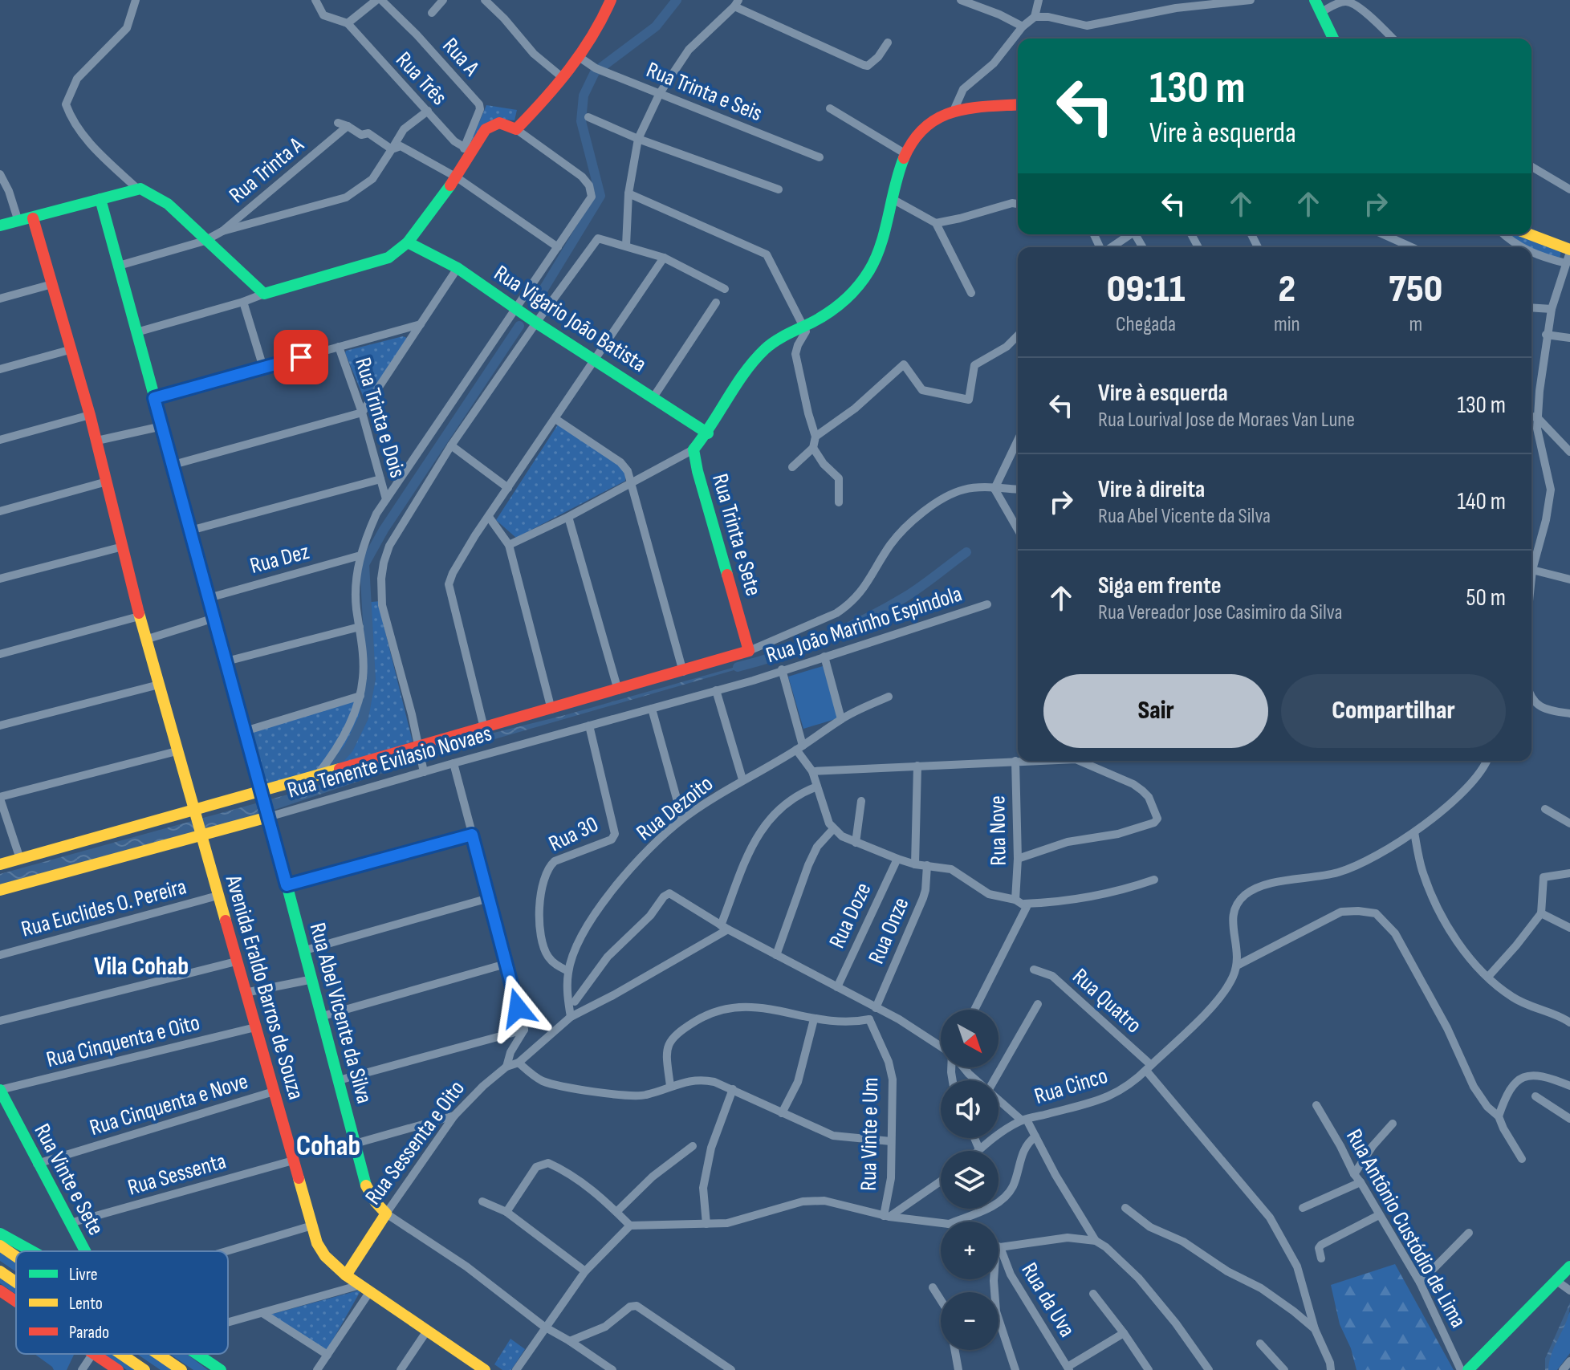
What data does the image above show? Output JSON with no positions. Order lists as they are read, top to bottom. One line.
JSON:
{"streets":{"main road":["Rua Vigario João Batista","Rua Trinta e Sete","Rua Tenente Evilasio Novaes","Avenida Eraldo Barros de Souza","Rua Abel Vicente da Silva","Rua Sessenta e Oito","Rua Vinte e Sete"],"street":["Rua A","Rua Três","Rua Trinta e Seis","Rua Trinta A","Rua Trinta e Dois","Rua Dez","Rua João Marinho Espindola","Rua Dezoito","Rua Nove","Rua 30","Rua Euclides O. Pereira","Rua Doze","Rua Onze","Rua Quatro","Rua Cinquenta e Oito","Rua Cinco","Rua Cinquenta e Nove","Rua Vinte e Um","Rua Sessenta","Rua Antônio Custódio de Lima","Rua da Uva"]},"crossings":[["Rua A","Rua Três"],["Rua Trinta A","Rua Abel Vicente da Silva"],["Rua Vigario João Batista","Rua Trinta e Sete"],["Rua Dez","Rua Abel Vicente da Silva"],["Rua João Marinho Espindola","Rua Tenente Evilasio Novaes"],["Rua Tenente Evilasio Novaes","Rua 30"],["Rua Tenente Evilasio Novaes","Avenida Eraldo Barros de Souza"],["Rua Tenente Evilasio Novaes","Rua Abel Vicente da Silva"],["Rua Dezoito","Rua 30"],["Rua Dezoito","Rua Sessenta e Oito"],["Rua Euclides O. Pereira","Avenida Eraldo Barros de Souza"],["Rua Onze","Rua Vinte e Um"],["Avenida Eraldo Barros de Souza","Rua Cinquenta e Oito"],["Avenida Eraldo Barros de Souza","Rua Cinquenta e Nove"],["Avenida Eraldo Barros de Souza","Rua Sessenta e Oito"],["Avenida Eraldo Barros de Souza","Rua Sessenta"],["Rua Quatro","Rua Cinco"],["Rua Abel Vicente da Silva","Rua Sessenta e Oito"],["Rua Cinquenta e Oito","Rua Vinte e Sete"],["Rua Cinquenta e Nove","Rua Vinte e Sete"],["Rua Sessenta","Rua Vinte e Sete"]],"districts":["Vila Cohab","Cohab"],"legend":["Livre","Lento","Parado"],"north":"bottom right","page":{"turn":["130 m","Vire à esquerda"],"eta":["09:11","Chegada","2","min","750","m"],"list":[{"name":"Vire à esquerda","note":"Rua Lourival Jose de Moraes Van Lune","value":"130 m"},{"name":"Vire à direita","note":"Rua Abel Vicente da Silva","value":"140 m"},{"name":"Siga em frente","note":"Rua Vereador Jose Casimiro da Silva","value":"50 m"}],"buttons":["Sair","Compartilhar"],"map_buttons":["+","−"]}}
